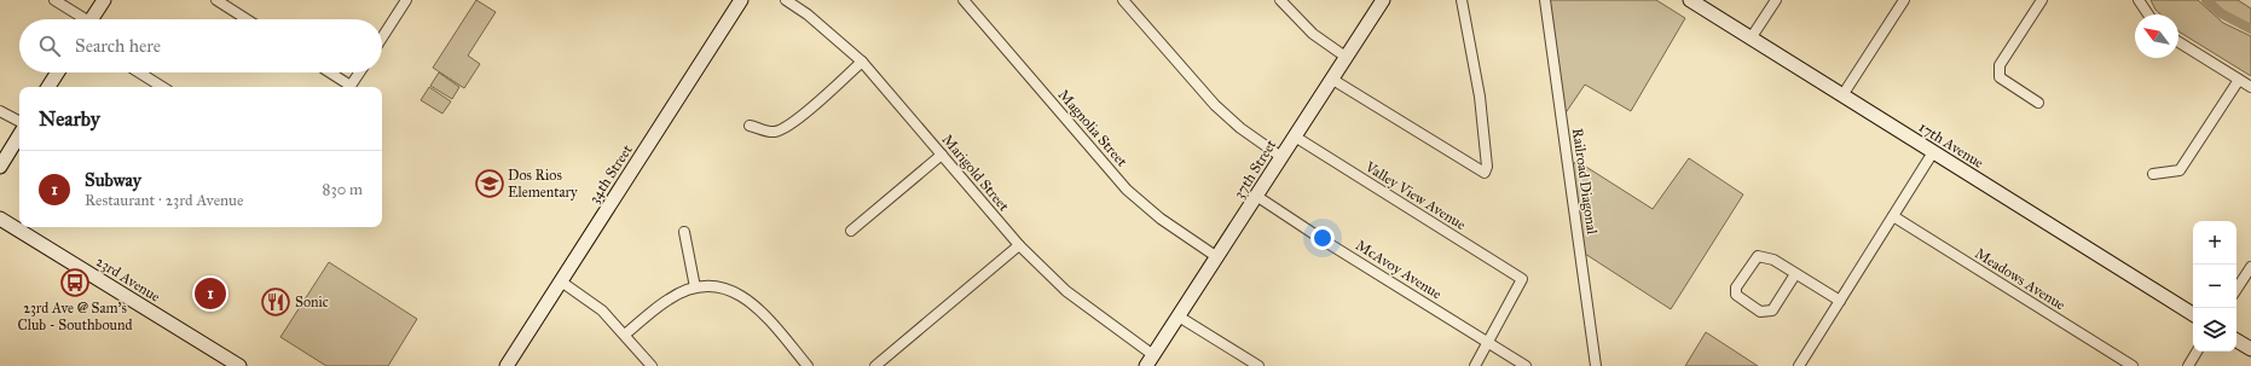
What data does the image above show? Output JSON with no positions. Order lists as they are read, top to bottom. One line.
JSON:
{"streets":{"main road":["17th Avenue","37th Street","34th Street","23rd Avenue"],"street":["Magnolia Street","Marigold Street","Railroad Diagonal","Valley View Avenue","McAvoy Avenue","Meadows Avenue"]},"crossings":[["Magnolia Street","37th Street"],["37th Street","Marigold Street"],["37th Street","Valley View Avenue"],["37th Street","McAvoy Avenue"],["Valley View Avenue","McAvoy Avenue"]],"places":{"school or university":["Dos Rios Elementary"],"bus stop":["23rd Ave @ Sam's Club - Southbound"],"restaurant":["Sonic"]},"north":"top left","page":{"search":"Search here","heading":"Nearby","list":[{"mark":"1","name":"Subway","note":"Restaurant · 23rd Avenue","value":"830 m"}],"map_buttons":["+","−"],"pins":"1"}}
